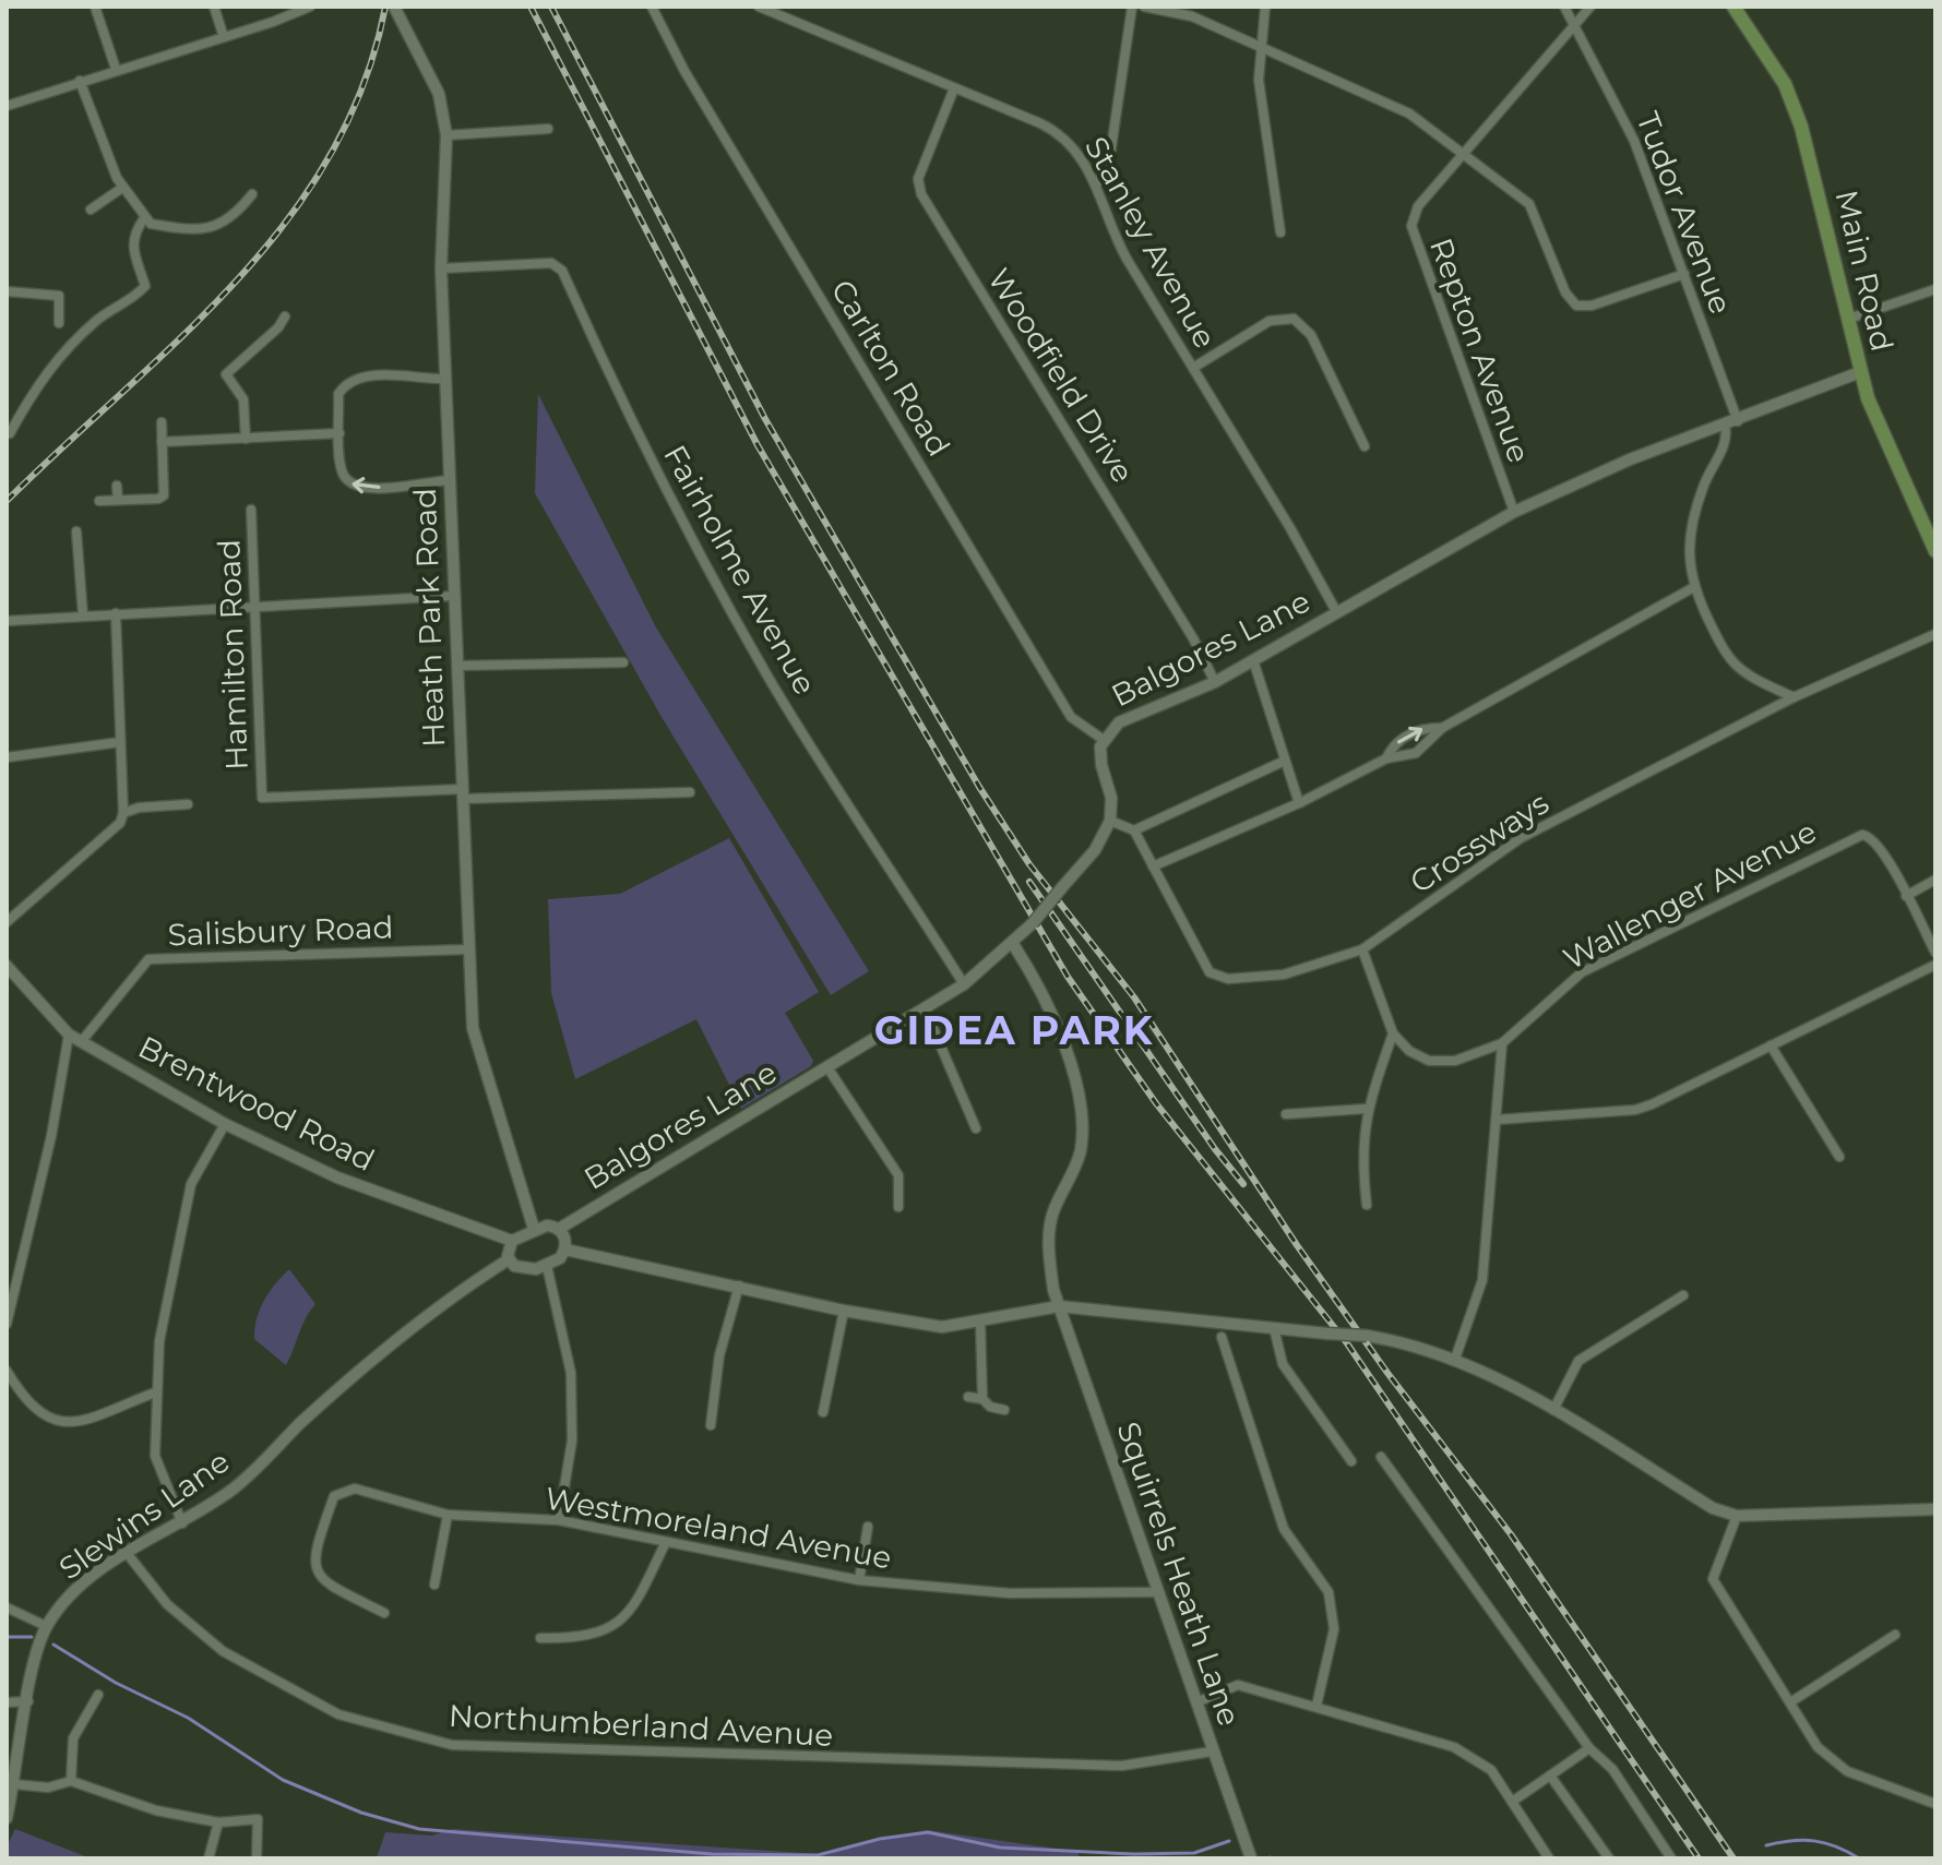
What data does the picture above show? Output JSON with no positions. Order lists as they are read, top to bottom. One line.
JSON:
{"streets":{"main road":["Main Road"],"street":["Tudor Avenue","Stanley Avenue","Repton Avenue","Carlton Road","Woodfield Drive","Fairholme Avenue","Heath Park Road","Balgores Lane","Hamilton Road","Crossways","Wallenger Avenue","Salisbury Road","Brentwood Road","Slewins Lane","Westmoreland Avenue","Squirrels Heath Lane","Northumberland Avenue"]},"crossings":[["Tudor Avenue","Repton Avenue"],["Tudor Avenue","Balgores Lane"],["Stanley Avenue","Woodfield Drive"],["Stanley Avenue","Balgores Lane"],["Main Road","Balgores Lane"],["Repton Avenue","Balgores Lane"],["Carlton Road","Balgores Lane"],["Woodfield Drive","Balgores Lane"],["Fairholme Avenue","Heath Park Road"],["Fairholme Avenue","Balgores Lane"],["Heath Park Road","Balgores Lane"],["Heath Park Road","Hamilton Road"],["Heath Park Road","Salisbury Road"],["Heath Park Road","Brentwood Road"],["Heath Park Road","Slewins Lane"],["Balgores Lane","Brentwood Road"],["Balgores Lane","Slewins Lane"],["Balgores Lane","Squirrels Heath Lane"],["Salisbury Road","Brentwood Road"],["Brentwood Road","Slewins Lane"],["Slewins Lane","Northumberland Avenue"],["Westmoreland Avenue","Squirrels Heath Lane"],["Squirrels Heath Lane","Northumberland Avenue"]],"districts":["GIDEA PARK"]}
